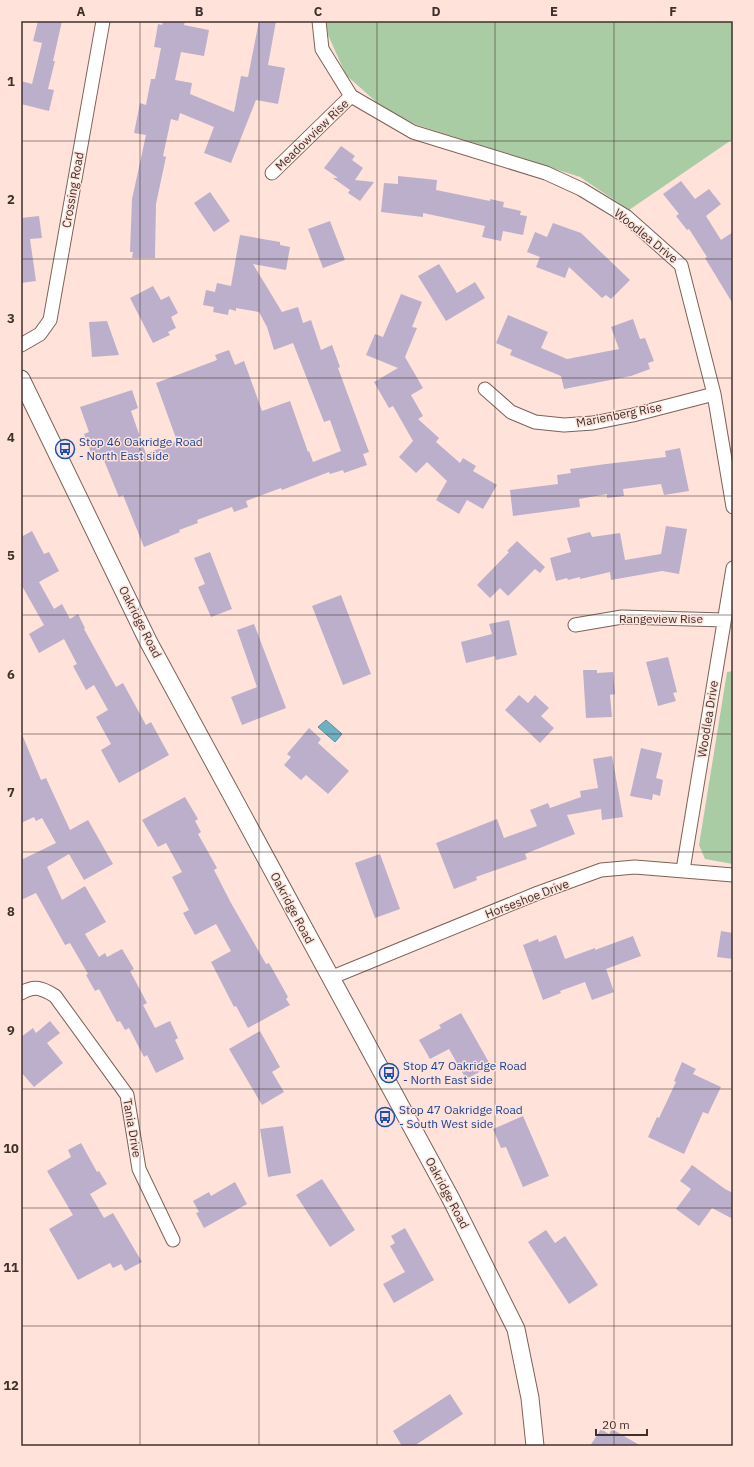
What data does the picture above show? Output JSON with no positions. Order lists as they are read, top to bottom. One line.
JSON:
{"streets":{"street":["Meadowview Rise","Crossing Road","Woodlea Drive","Marienberg Rise","Rangeview Rise","Oakridge Road","Horseshoe Drive","Tania Drive"]},"crossings":[["Meadowview Rise","Woodlea Drive"],["Woodlea Drive","Marienberg Rise"],["Woodlea Drive","Rangeview Rise"],["Woodlea Drive","Horseshoe Drive"],["Oakridge Road","Horseshoe Drive"]],"places":{"bus stop":["Stop 46 Oakridge Road - North East side","Stop 47 Oakridge Road - North East side","Stop 47 Oakridge Road - South West side"]},"scale_bar":"20 m","grid":{"columns":["A","B","C","D","E","F"],"rows":["1","2","3","4","5","6","7","8","9","10","11","12"]}}
